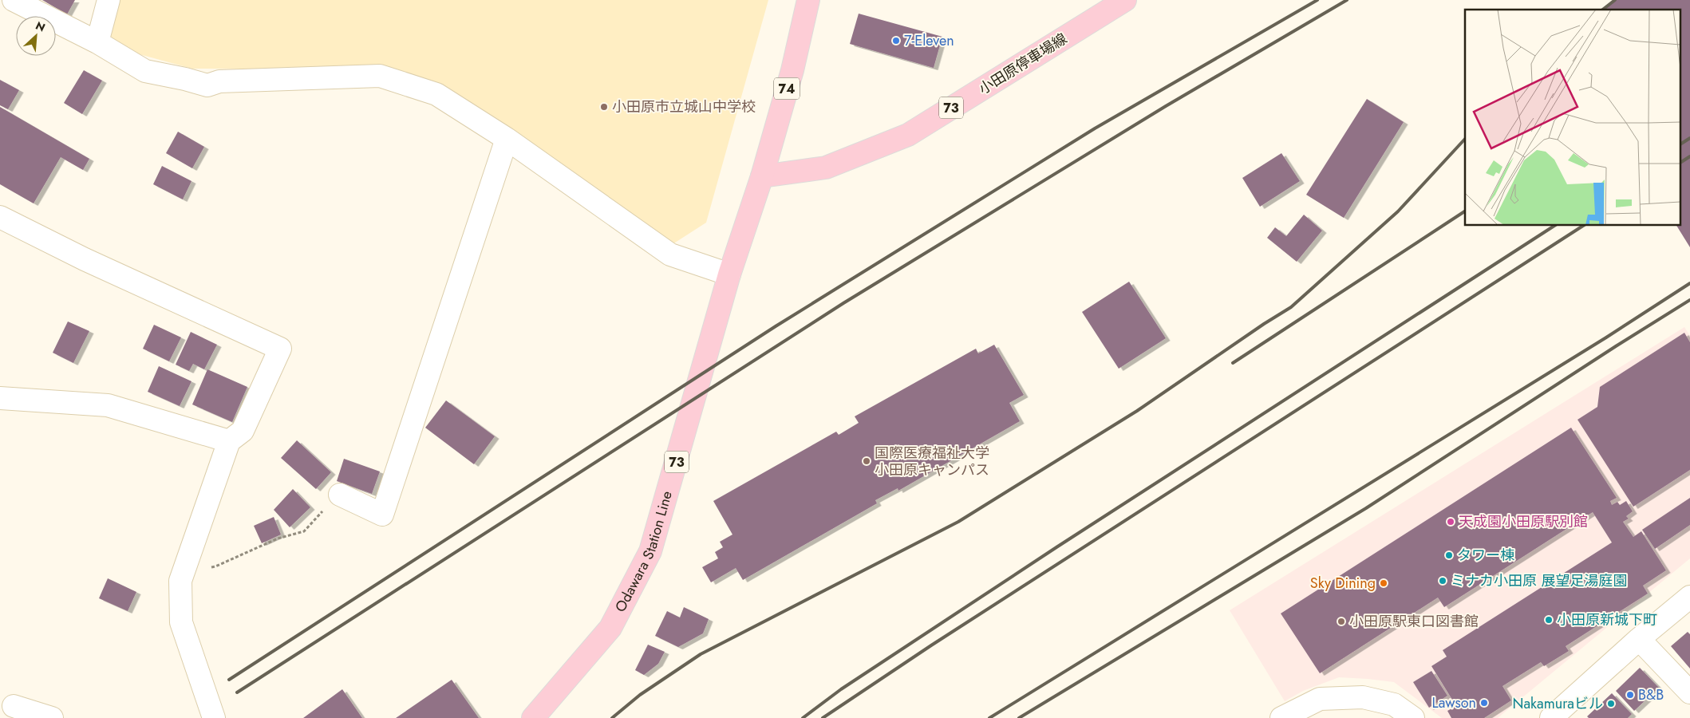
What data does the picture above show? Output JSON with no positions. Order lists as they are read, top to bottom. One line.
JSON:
{"streets":{"main road":["小田原停車場線","74","73","Odawara Station Line"]},"crossings":[["小田原停車場線","74"],["小田原停車場線","Odawara Station Line"],["74","Odawara Station Line"]],"places":["7-Eleven","小田原市立城山中学校","国際医療福祉大学 小田原キャンパス","天成園小田原駅別館","タワー棟","ミナカ小田原 展望足湯庭園","Sky Dining","小田原新城下町","小田原駅東口図書館","B&B","Lawson","Nakamuraビル"],"north":"top right"}
